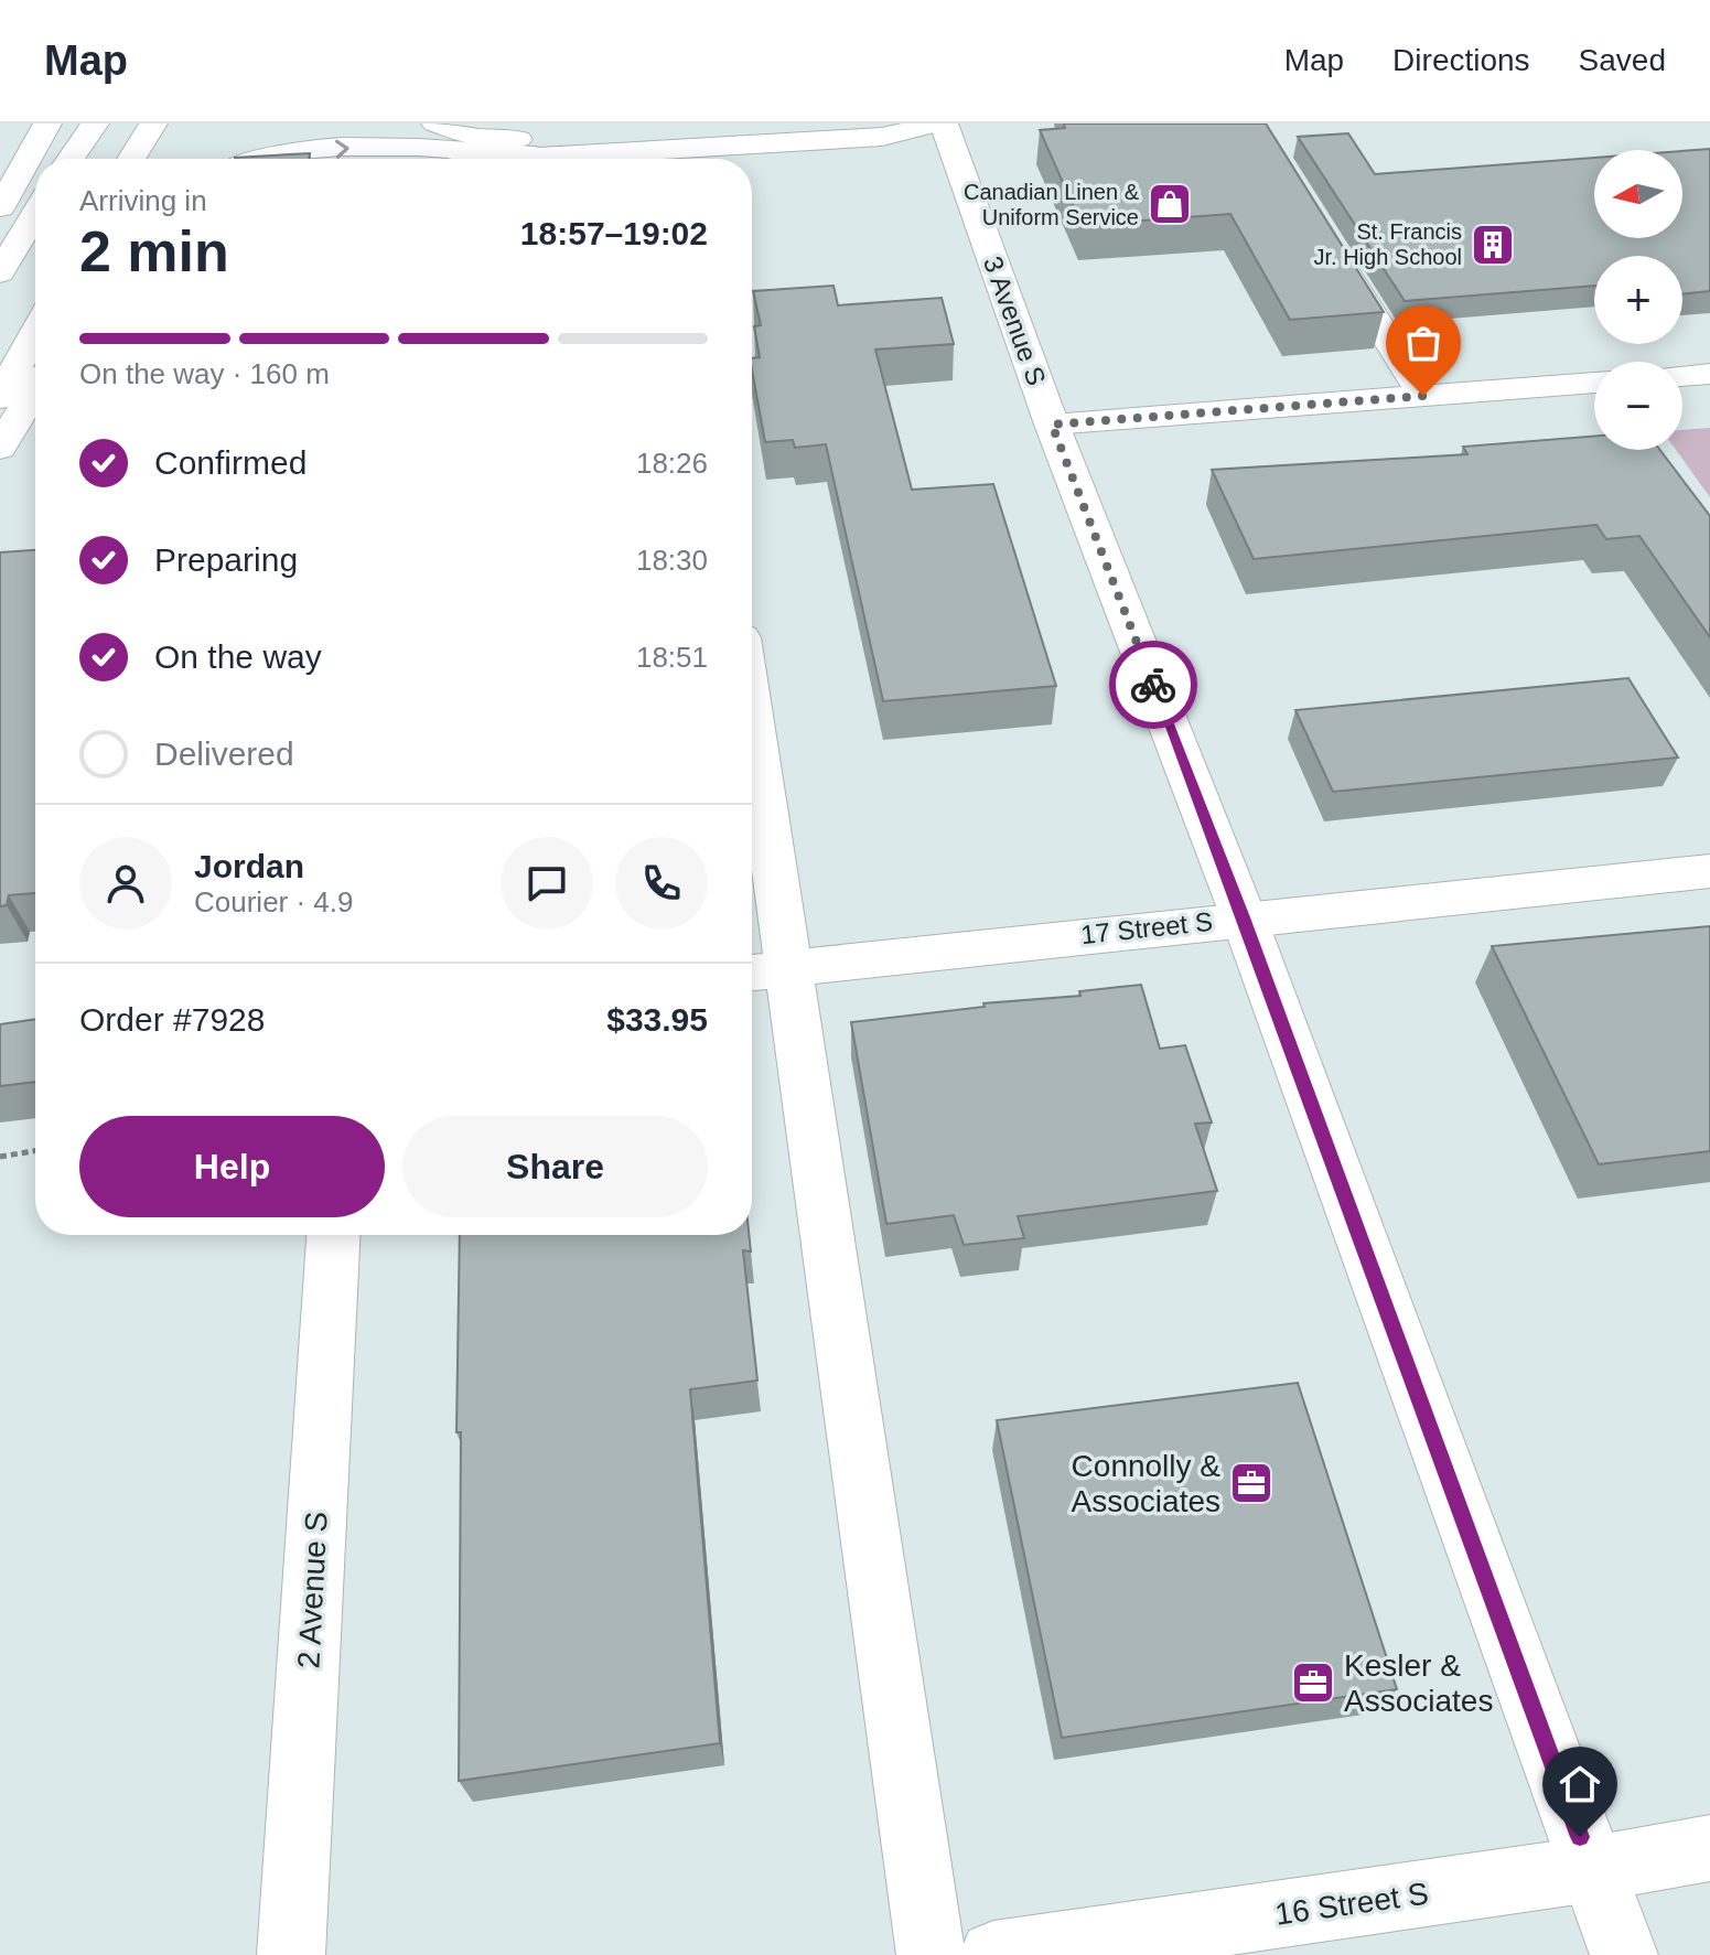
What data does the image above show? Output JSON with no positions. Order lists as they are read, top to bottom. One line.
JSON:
{"streets":{"main road":["3 Avenue S","17 Street S","2 Avenue S","16 Street S"]},"crossings":[["3 Avenue S","17 Street S"],["3 Avenue S","16 Street S"]],"places":{"shop":["Canadian Linen & Uniform Service"],"building":["St. Francis Jr. High School"],"office":["Connolly & Associates","Kesler & Associates"]},"north":"left","page":{"header":"Map","nav":["Map","Directions","Saved"],"map_buttons":["+","−"],"heading":["2 min","Arriving in","18:57–19:02"],"panel":["Jordan","Courier · 4.9","Order #7928","$33.95"],"bar":"On the way · 160 m","list":[["Confirmed","18:26"],["Preparing","18:30"],["On the way","18:51"],"Delivered"],"buttons":["Help","Share"]}}
